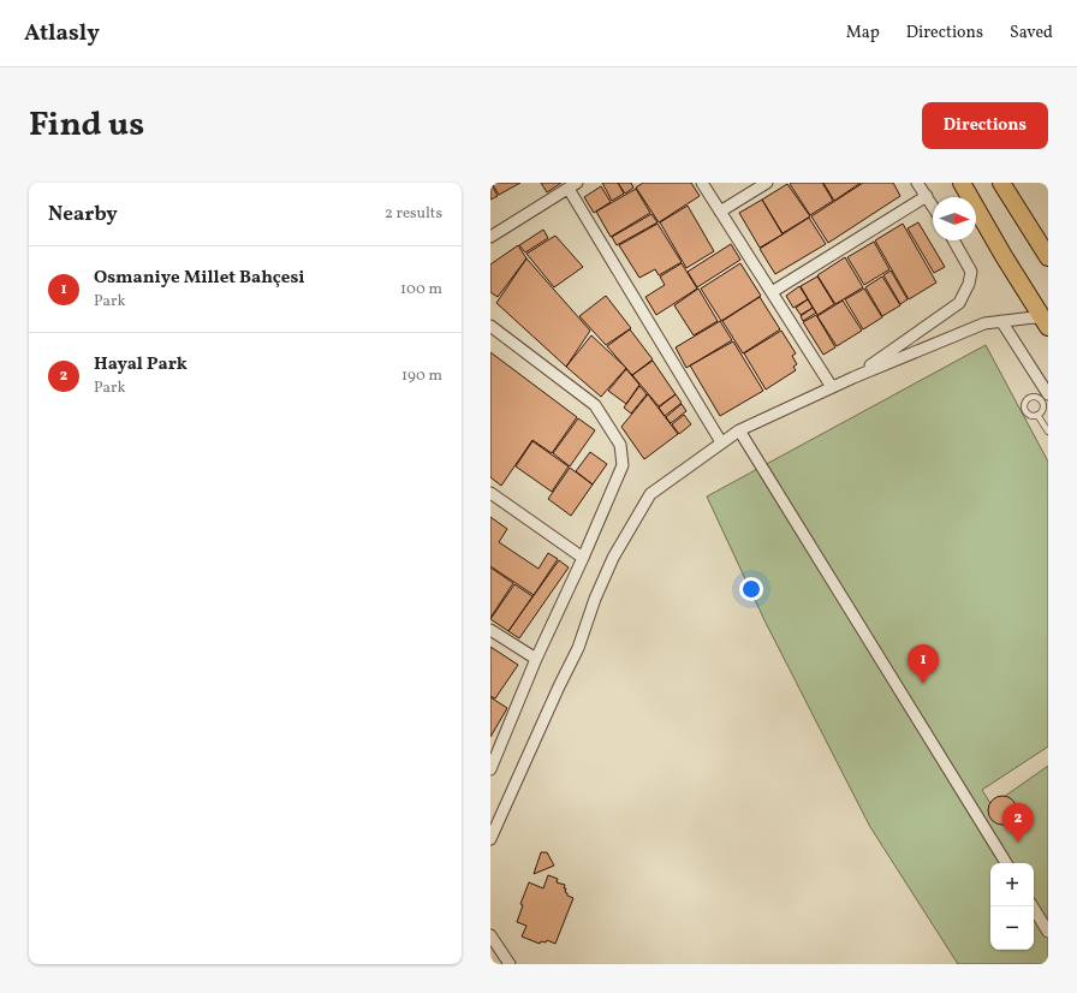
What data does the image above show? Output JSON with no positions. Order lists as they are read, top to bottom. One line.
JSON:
{"north":"right","page":{"header":"Atlasly","nav":["Map","Directions","Saved"],"title":"Find us","buttons":"Directions","heading":["Nearby","2 results"],"list":[{"mark":"1","name":"Osmaniye Millet Bahçesi","note":"Park","value":"100 m"},{"mark":"2","name":"Hayal Park","note":"Park","value":"190 m"}],"pins":["1","2"],"map_buttons":["+","−"]}}
